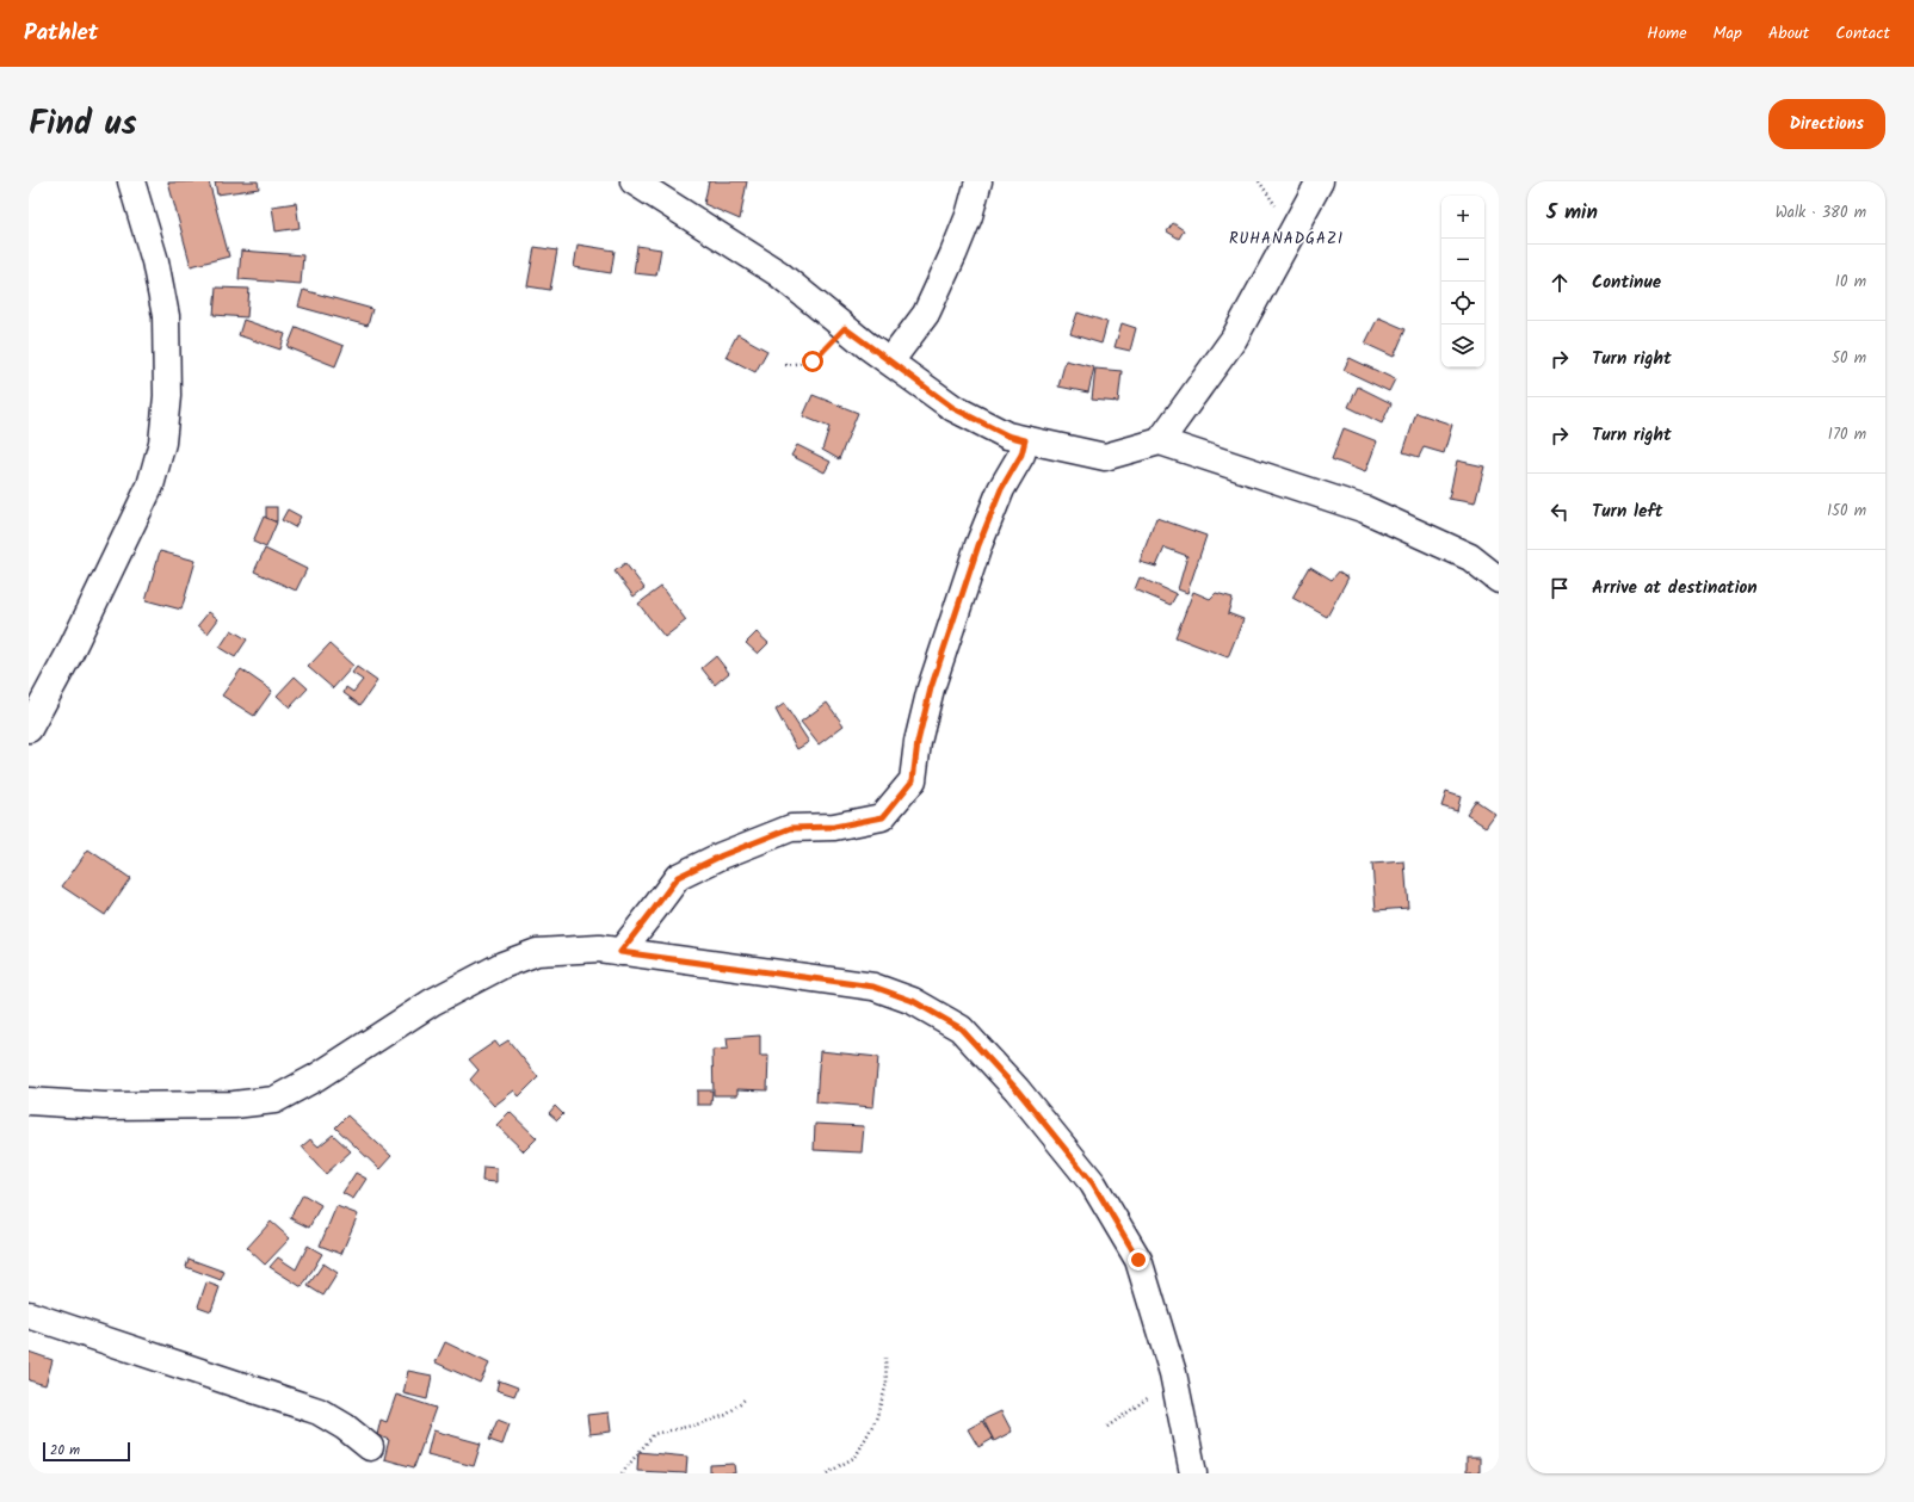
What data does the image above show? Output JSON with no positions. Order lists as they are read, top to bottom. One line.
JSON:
{"districts":["RUHANADGAZI"],"scale_bar":"20 m","page":{"header":"Pathlet","nav":["Home","Map","About","Contact"],"title":"Find us","buttons":"Directions","heading":["5 min","Walk · 380 m"],"map_buttons":["+","−"],"list":[["Continue","10 m"],["Turn right","50 m"],["Turn right","170 m"],["Turn left","150 m"],"Arrive at destination"],"scale":"20 m"}}
